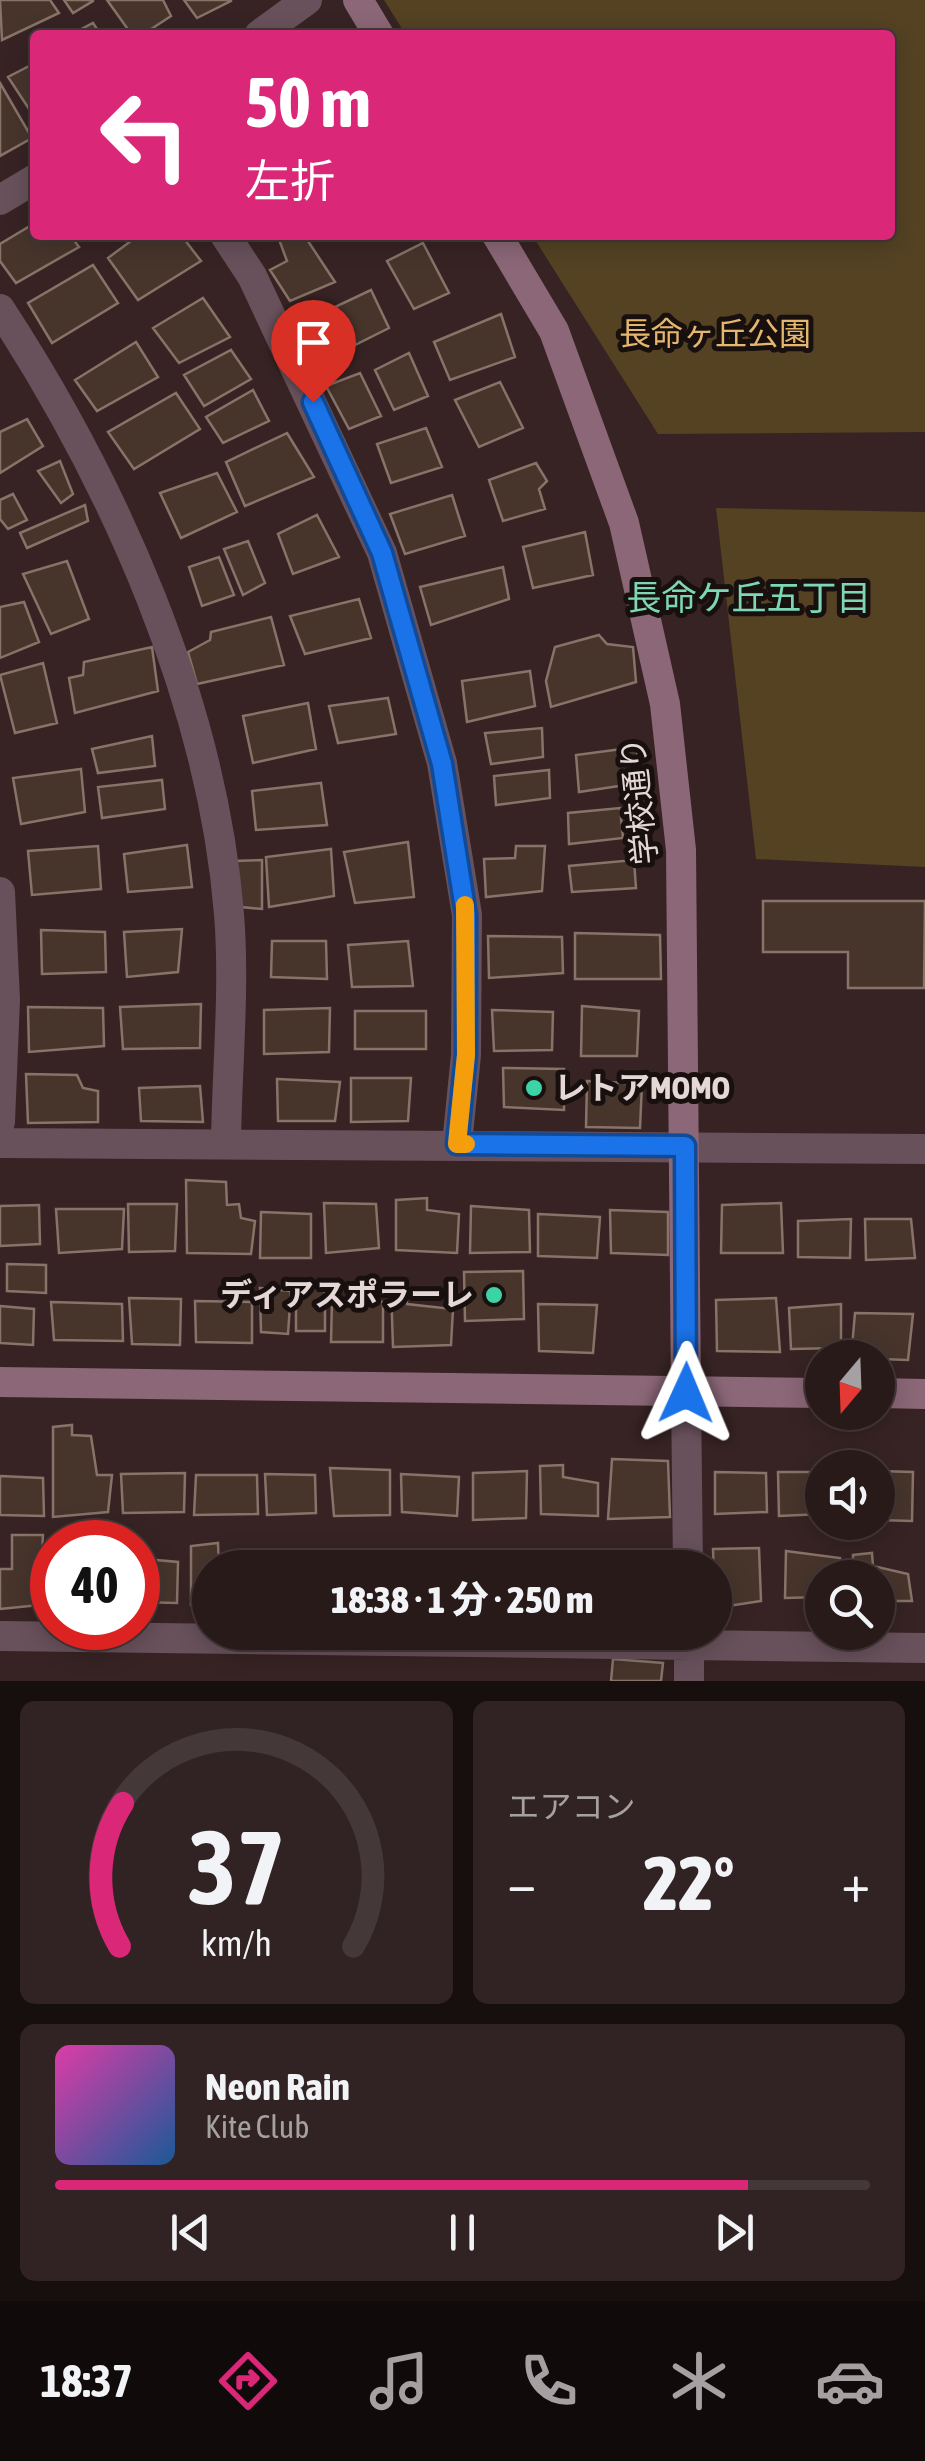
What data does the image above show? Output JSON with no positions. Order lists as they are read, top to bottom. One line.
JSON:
{"streets":{"street":["学校通り"]},"districts":["長命ケ丘五丁目"],"parks":["長命ヶ丘公園"],"places":["レトアMOMO","ディアスポラーレ"],"north":"bottom","page":{"turn":["50 m","左折"],"limit":"40","trip":"18:38 · 1 分 · 250 m","tile":"エアコン","heat":["−","22°","+"],"song":["Neon Rain","Kite Club"],"tabs":"18:37","gauge":["37","km/h"]}}
